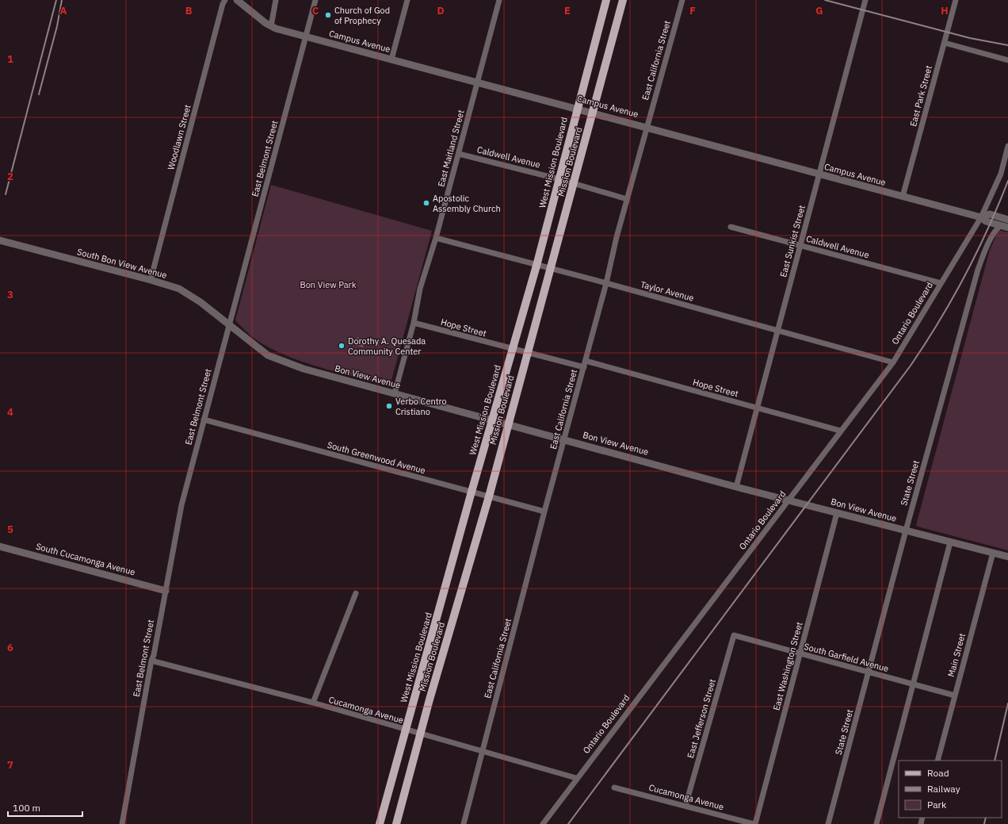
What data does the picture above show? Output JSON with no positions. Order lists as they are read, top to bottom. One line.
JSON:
{"streets":{"main road":["Mission Boulevard","West Mission Boulevard"],"street":["Campus Avenue","East California Street","East Park Street","Woodlawn Street","East Maitland Street","Caldwell Avenue","East Belmont Street","East Sunkist Street","South Bon View Avenue","Taylor Avenue","Ontario Boulevard","Hope Street","Bon View Avenue","South Greenwood Avenue","State Street","South Cucamonga Avenue","Main Street","South Garfield Avenue","East Washington Street","Cucamonga Avenue","East Jefferson Street"]},"crossings":[["Campus Avenue","East California Street"],["Campus Avenue","East Park Street"],["Campus Avenue","East Maitland Street"],["Campus Avenue","East Belmont Street"],["Campus Avenue","Mission Boulevard"],["Campus Avenue","West Mission Boulevard"],["Campus Avenue","East Sunkist Street"],["Campus Avenue","Ontario Boulevard"],["Campus Avenue","State Street"],["East California Street","Caldwell Avenue"],["East California Street","Taylor Avenue"],["East California Street","Hope Street"],["East California Street","Bon View Avenue"],["East California Street","South Greenwood Avenue"],["East California Street","Cucamonga Avenue"],["Woodlawn Street","South Bon View Avenue"],["East Maitland Street","Caldwell Avenue"],["East Maitland Street","Taylor Avenue"],["East Maitland Street","Hope Street"],["East Maitland Street","Bon View Avenue"],["Caldwell Avenue","Mission Boulevard"],["Caldwell Avenue","West Mission Boulevard"],["Caldwell Avenue","East Sunkist Street"],["Caldwell Avenue","Ontario Boulevard"],["East Belmont Street","South Bon View Avenue"],["East Belmont Street","Bon View Avenue"],["East Belmont Street","South Greenwood Avenue"],["East Belmont Street","South Cucamonga Avenue"],["East Belmont Street","Cucamonga Avenue"],["Mission Boulevard","Taylor Avenue"],["Mission Boulevard","Hope Street"],["Mission Boulevard","Bon View Avenue"],["Mission Boulevard","South Greenwood Avenue"],["Mission Boulevard","Cucamonga Avenue"],["West Mission Boulevard","Taylor Avenue"],["West Mission Boulevard","Hope Street"],["West Mission Boulevard","Bon View Avenue"],["West Mission Boulevard","South Greenwood Avenue"],["West Mission Boulevard","Cucamonga Avenue"],["East Sunkist Street","Taylor Avenue"],["East Sunkist Street","Hope Street"],["East Sunkist Street","Bon View Avenue"],["South Bon View Avenue","Bon View Avenue"],["Taylor Avenue","Ontario Boulevard"],["Ontario Boulevard","Hope Street"],["Ontario Boulevard","Bon View Avenue"],["Ontario Boulevard","Cucamonga Avenue"],["Bon View Avenue","State Street"],["Bon View Avenue","Main Street"],["Bon View Avenue","East Washington Street"],["State Street","South Garfield Avenue"],["Main Street","South Garfield Avenue"],["South Garfield Avenue","East Washington Street"],["South Garfield Avenue","East Jefferson Street"],["East Washington Street","Cucamonga Avenue"],["Cucamonga Avenue","East Jefferson Street"]],"parks":["Bon View Park"],"places":["Church of God of Prophecy","Apostolic Assembly Church","Dorothy A. Quesada Community Center","Verbo Centro Cristiano"],"legend":["Road","Railway","Park"],"scale_bar":"100 m","grid":{"columns":["A","B","C","D","E","F","G","H"],"rows":["1","2","3","4","5","6","7"]}}
